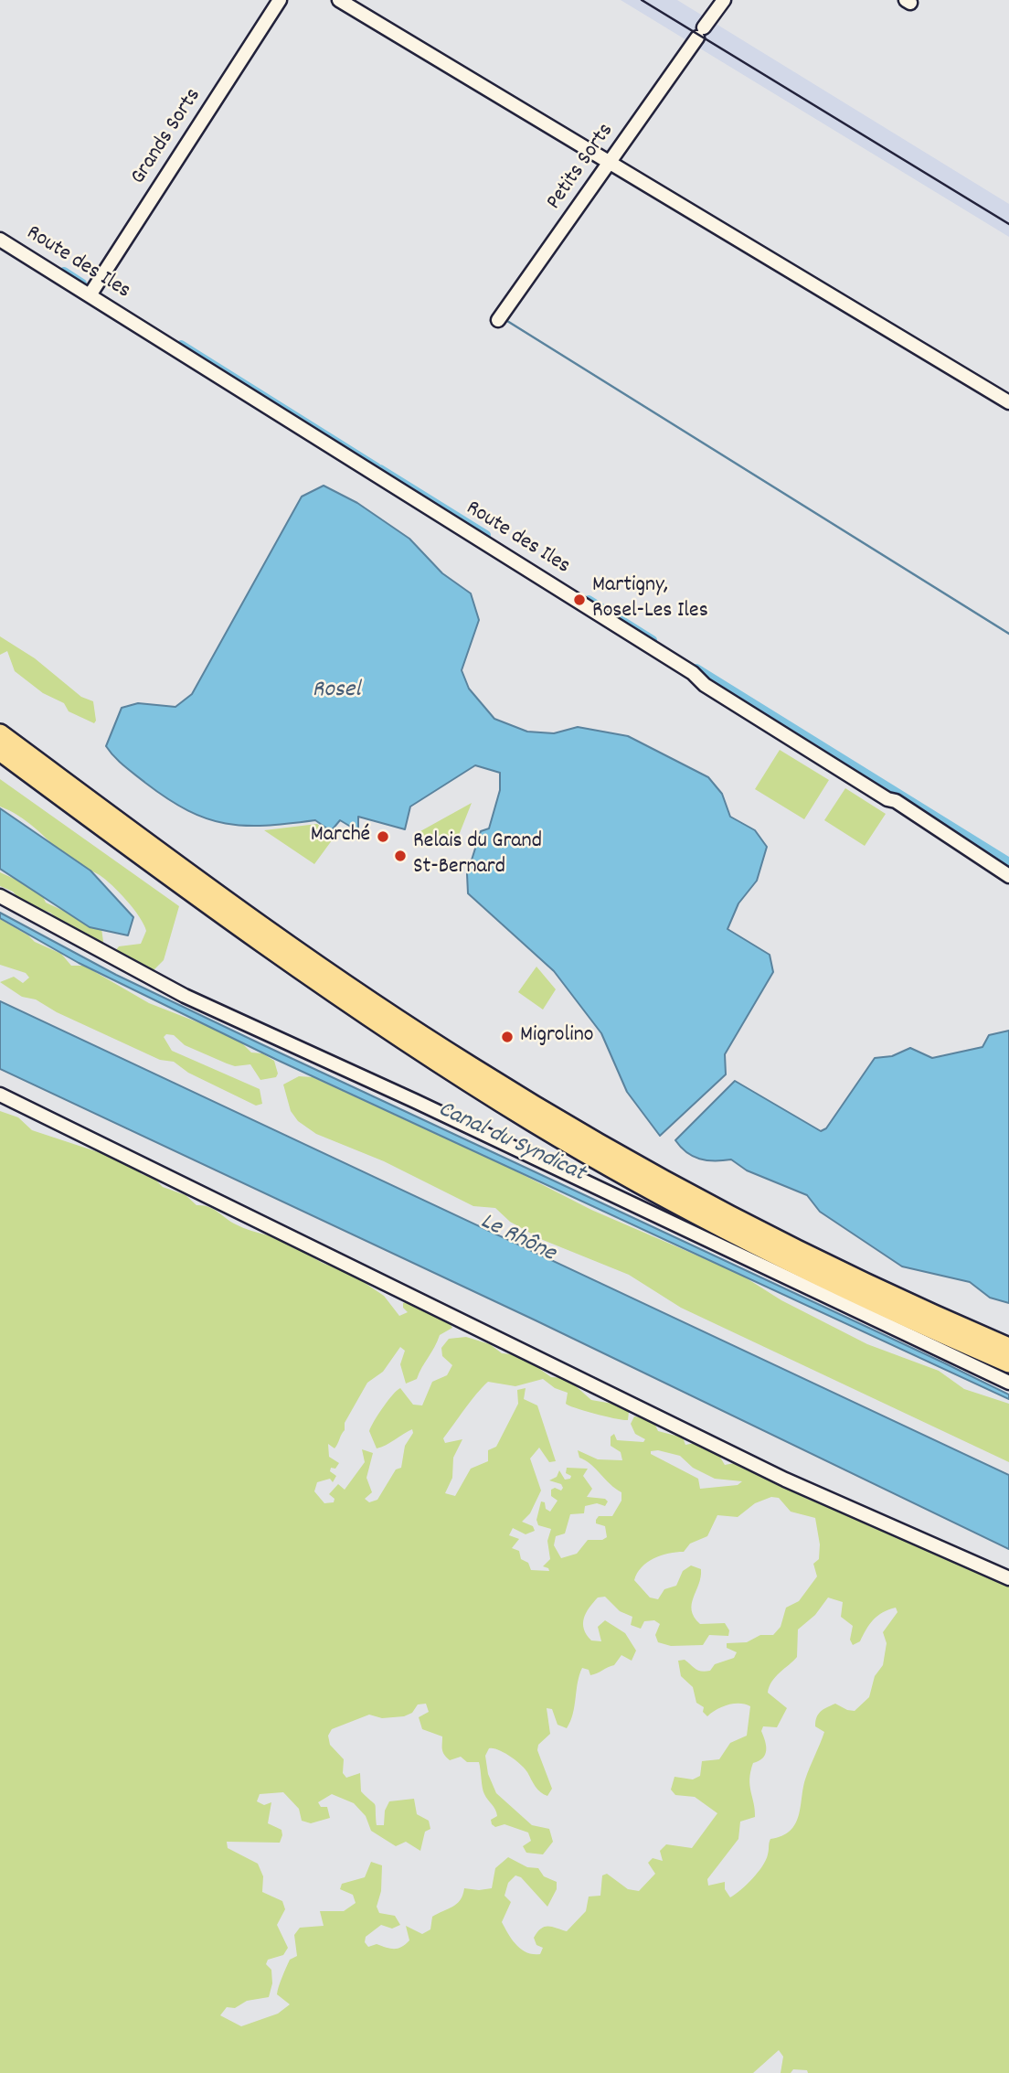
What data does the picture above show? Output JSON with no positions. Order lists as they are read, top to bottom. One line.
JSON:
{"streets":{"street":["Grands Sorts","Petits Sorts","Route des Iles"]},"crossings":[["Grands Sorts","Route des Iles"]],"water":["Rosel","Canal du Syndicat","Le Rhône"],"places":["Martigny, Rosel-Les Iles","Marché","Relais du Grand St-Bernard","Migrolino"]}
